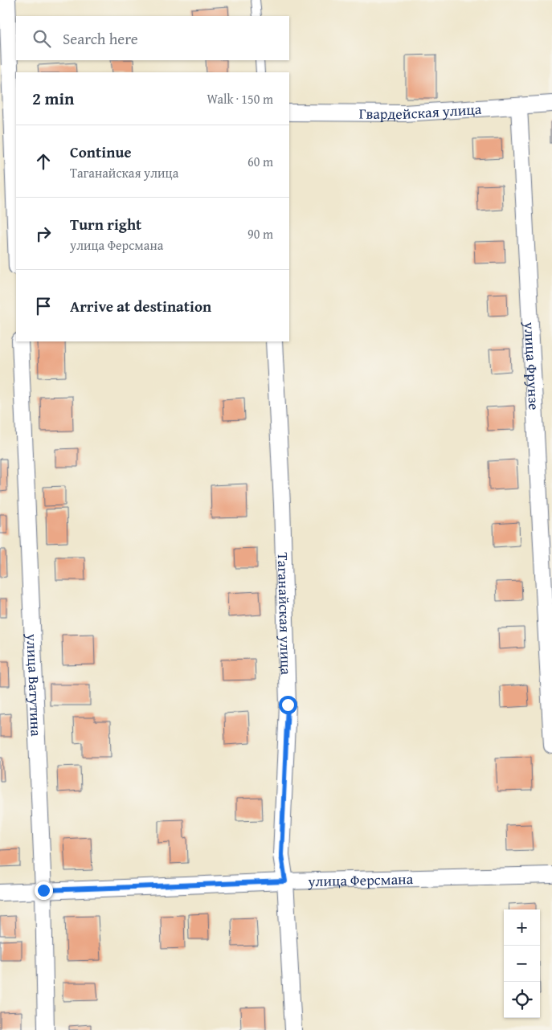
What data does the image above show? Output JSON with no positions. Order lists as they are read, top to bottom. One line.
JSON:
{"streets":{"street":["Гвардейская улица","улица Фрунзе","Таганайская улица","улица Ватутина","улица Ферсмана"]},"crossings":[["Гвардейская улица","улица Фрунзе"],["Таганайская улица","улица Ферсмана"],["улица Ватутина","улица Ферсмана"]],"page":{"search":"Search here","heading":["2 min","Walk · 150 m"],"list":[["Continue","Таганайская улица","60 m"],["Turn right","улица Ферсмана","90 m"],"Arrive at destination"],"map_buttons":["+","−"]}}
